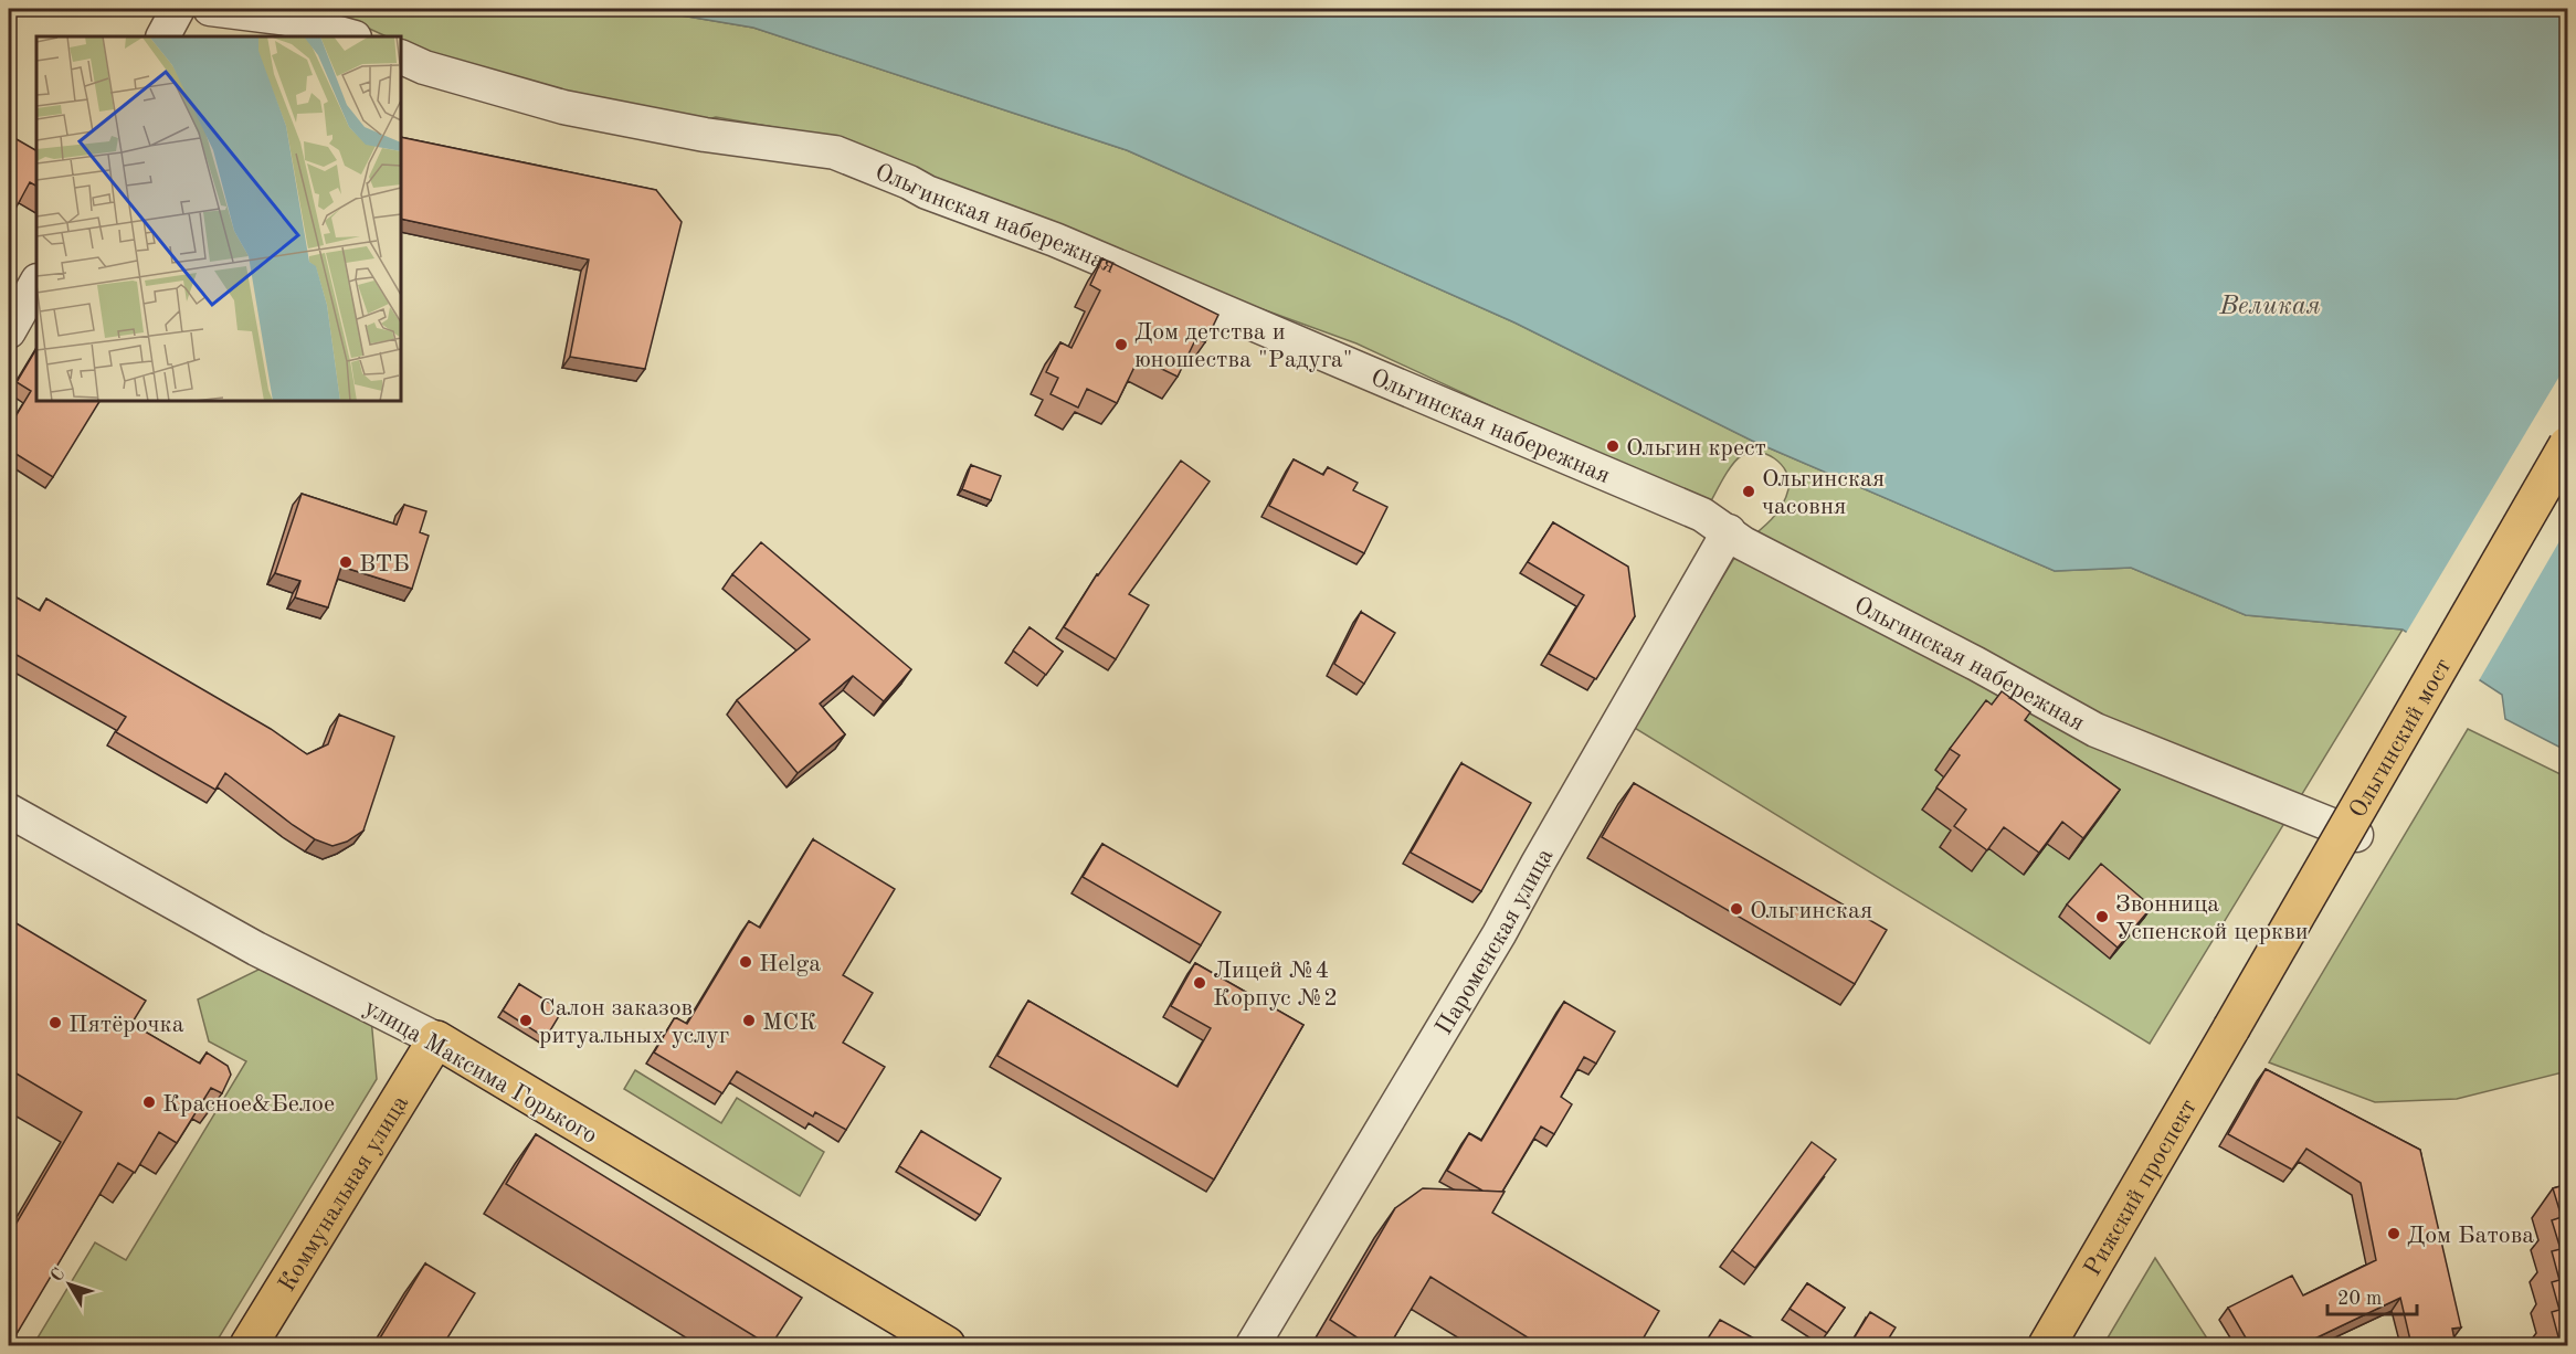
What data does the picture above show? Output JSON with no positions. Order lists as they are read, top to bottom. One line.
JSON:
{"streets":{"main road":["Ольгинский мост","улица Максима Горького","Рижский проспект","Коммунальная улица"],"street":["Ольгинская набережная","Пароменская улица"]},"crossings":[["Ольгинская набережная","Пароменская улица"],["Ольгинский мост","Рижский проспект"],["улица Максима Горького","Коммунальная улица"]],"water":["Великая"],"places":["Дом детства и юношества \"Радуга\"","Ольгин крест","Ольгинская часовня","ВТБ","Ольгинская","Звонница Успенской церкви","Helga","Лицей №4 Корпус №2","Салон заказов ритуальных услуг","МСК","Пятёрочка","Красное&Белое","Дом Батова"],"scale_bar":"20 m","north":"top left"}
